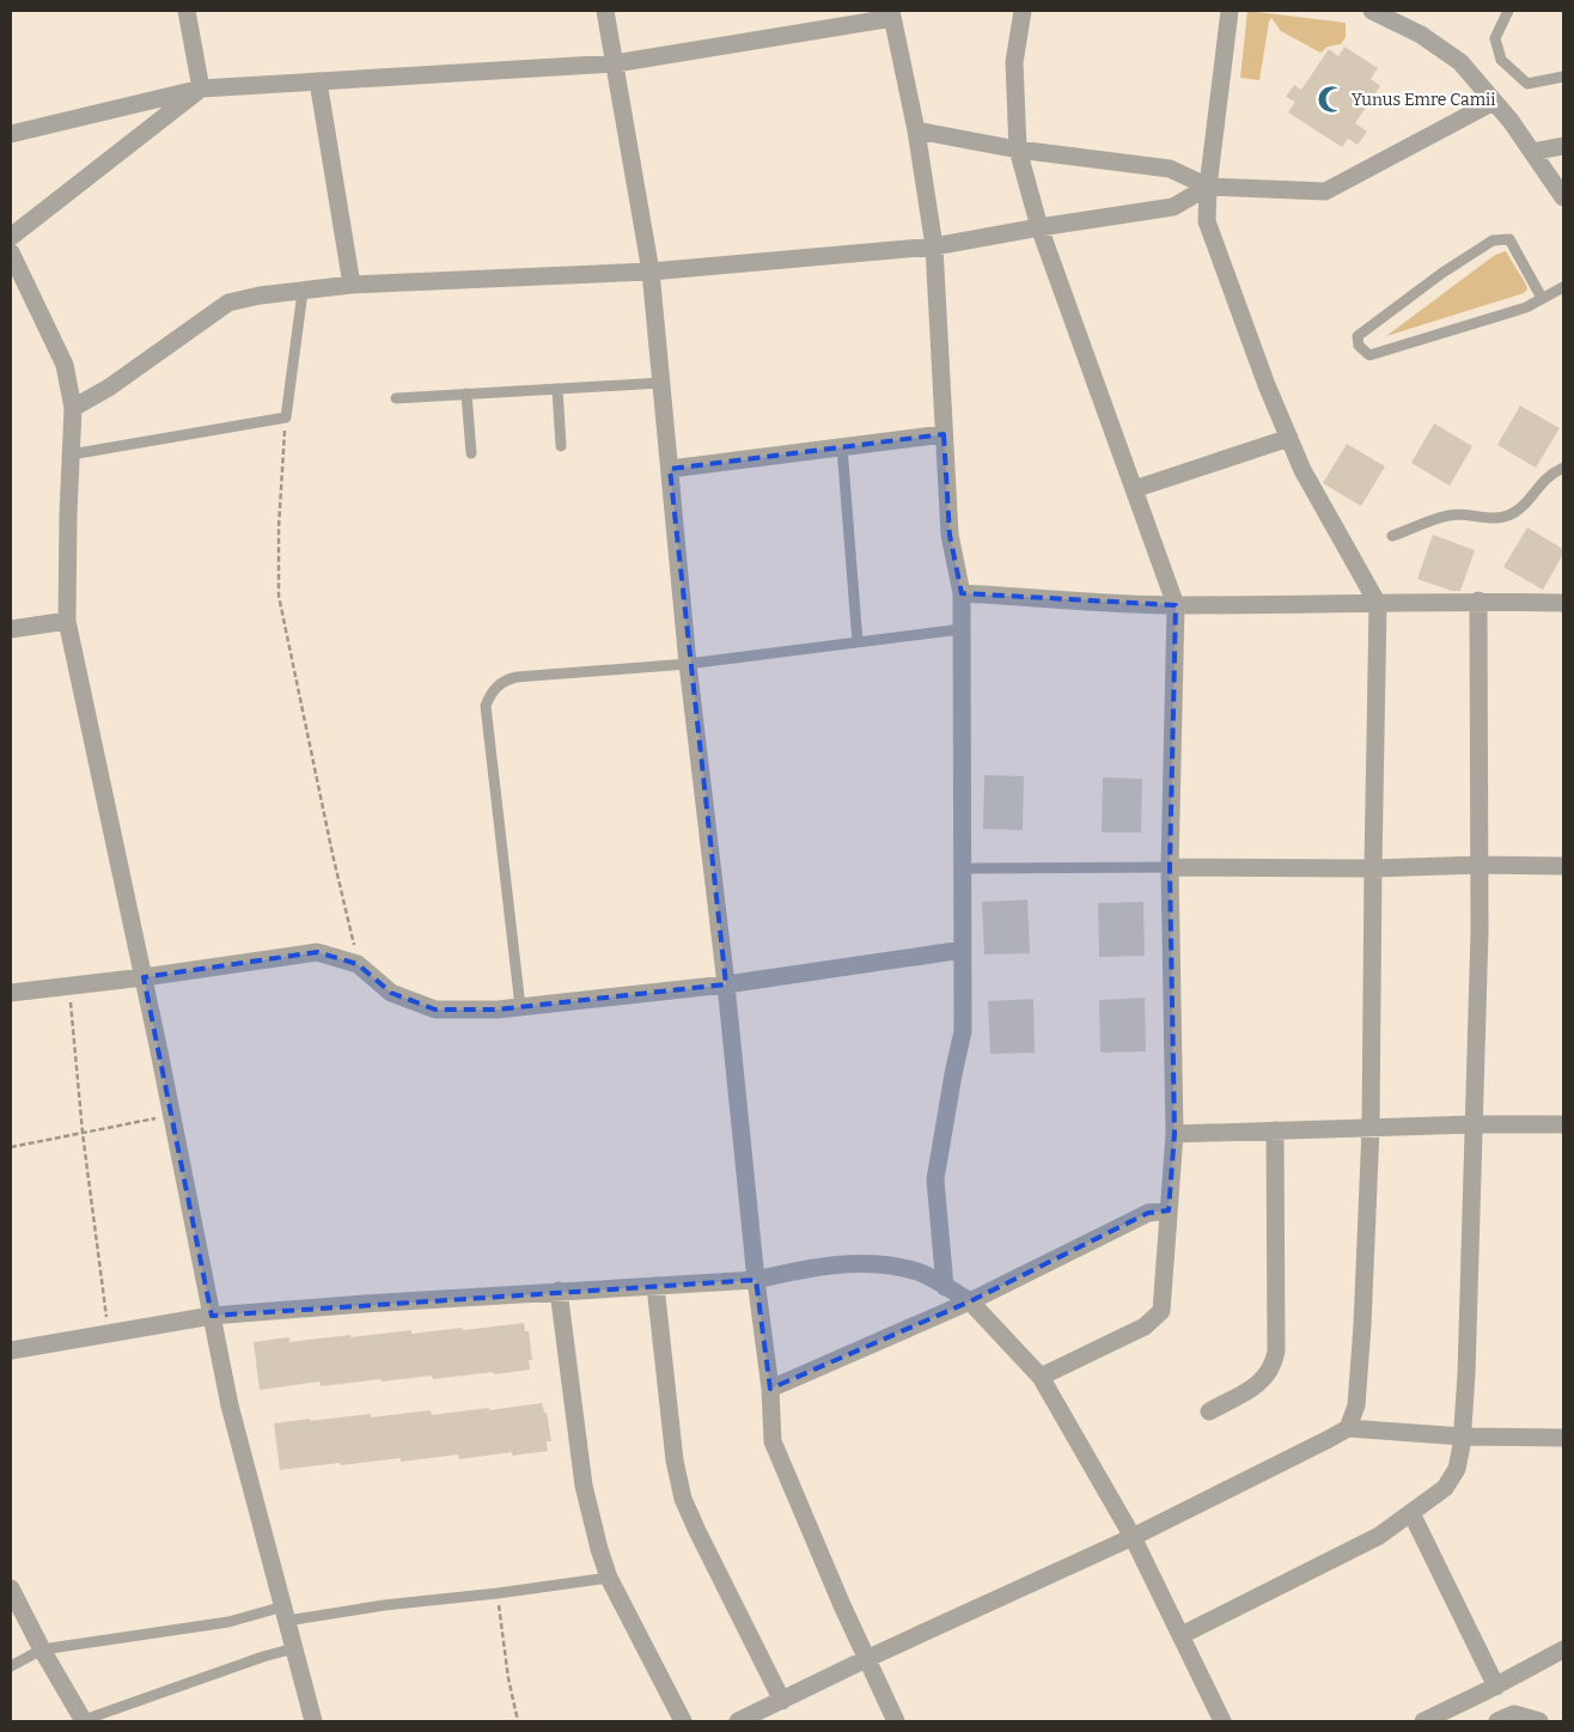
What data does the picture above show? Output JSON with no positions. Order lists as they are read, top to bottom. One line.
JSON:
{"places":{"mosque":["Yunus Emre Camii"]}}
